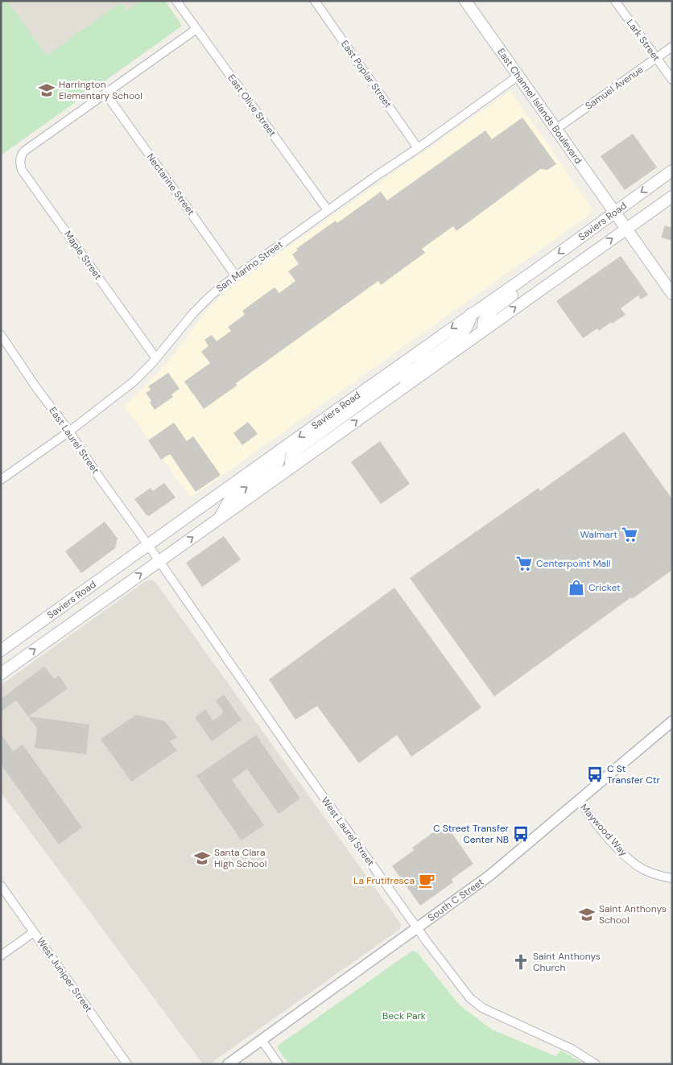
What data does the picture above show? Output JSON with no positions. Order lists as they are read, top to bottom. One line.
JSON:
{"streets":{"main road":["East Channel Islands Boulevard","Saviers Road"],"street":["Lark Street","East Poplar Street","Samuel Avenue","East Olive Street","Nectarine Street","Maple Street","San Marino Street","East Laurel Street","Maywood Way","West Laurel Street","South C Street","West Juniper Street"]},"crossings":[["Lark Street","Samuel Avenue"],["East Poplar Street","San Marino Street"],["Samuel Avenue","East Channel Islands Boulevard"],["East Olive Street","San Marino Street"],["East Channel Islands Boulevard","Saviers Road"],["East Channel Islands Boulevard","San Marino Street"],["Nectarine Street","Maple Street"],["Nectarine Street","San Marino Street"],["Saviers Road","East Laurel Street"],["Saviers Road","West Laurel Street"],["Maple Street","San Marino Street"],["San Marino Street","East Laurel Street"],["East Laurel Street","West Laurel Street"],["Maywood Way","South C Street"],["West Laurel Street","South C Street"]],"parks":["Beck Park"],"places":{"school or university":["Harrington Elementary School","Santa Clara High School","Saint Anthonys School"],"supermarket":["Walmart","Centerpoint Mall"],"shop":["Cricket"],"bus stop":["C St Transfer Ctr","C Street Transfer Center NB"],"cafe":["La Frutifresca"],"church":["Saint Anthonys Church"]}}
